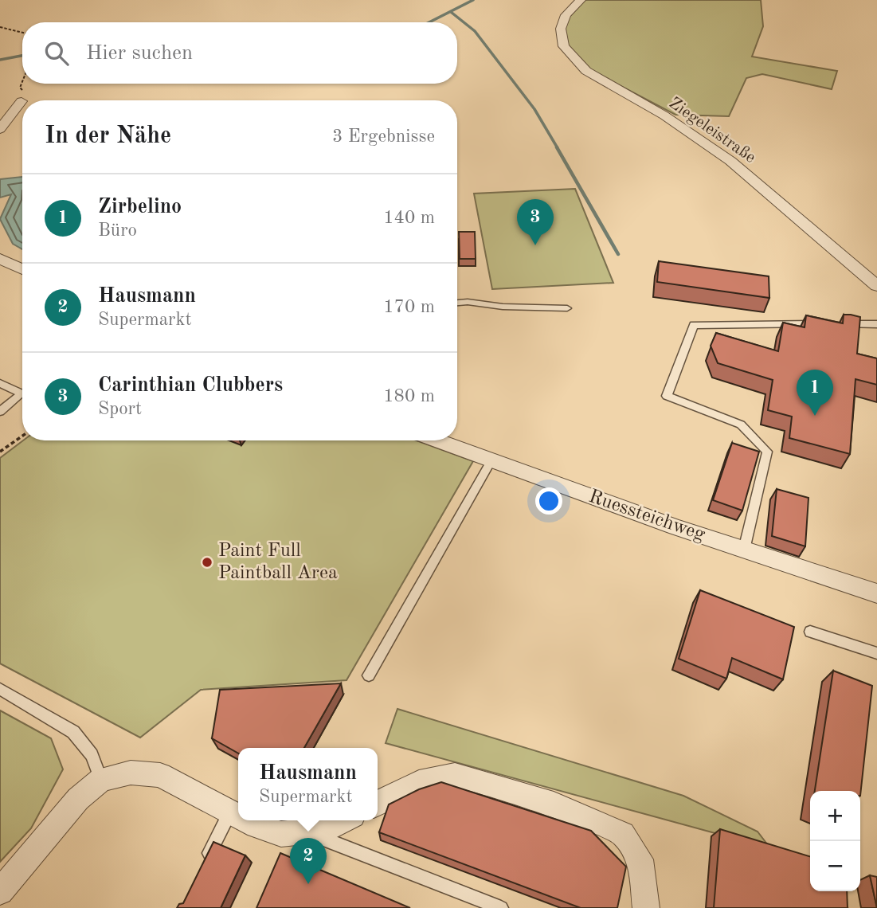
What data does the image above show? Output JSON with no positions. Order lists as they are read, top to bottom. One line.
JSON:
{"streets":{"street":["Ziegeleistraße","Ruessteichweg"]},"places":["Paint Full Paintball Area"],"page":{"search":"Hier suchen","heading":["In der Nähe","3 Ergebnisse"],"list":[{"mark":"1","name":"Zirbelino","note":"Büro","value":"140 m"},{"mark":"2","name":"Hausmann","note":"Supermarkt","value":"170 m"},{"mark":"3","name":"Carinthian Clubbers","note":"Sport","value":"180 m"}],"pins":["3","1","2"],"popup":["Hausmann","Supermarkt"],"map_buttons":["+","−"]}}
